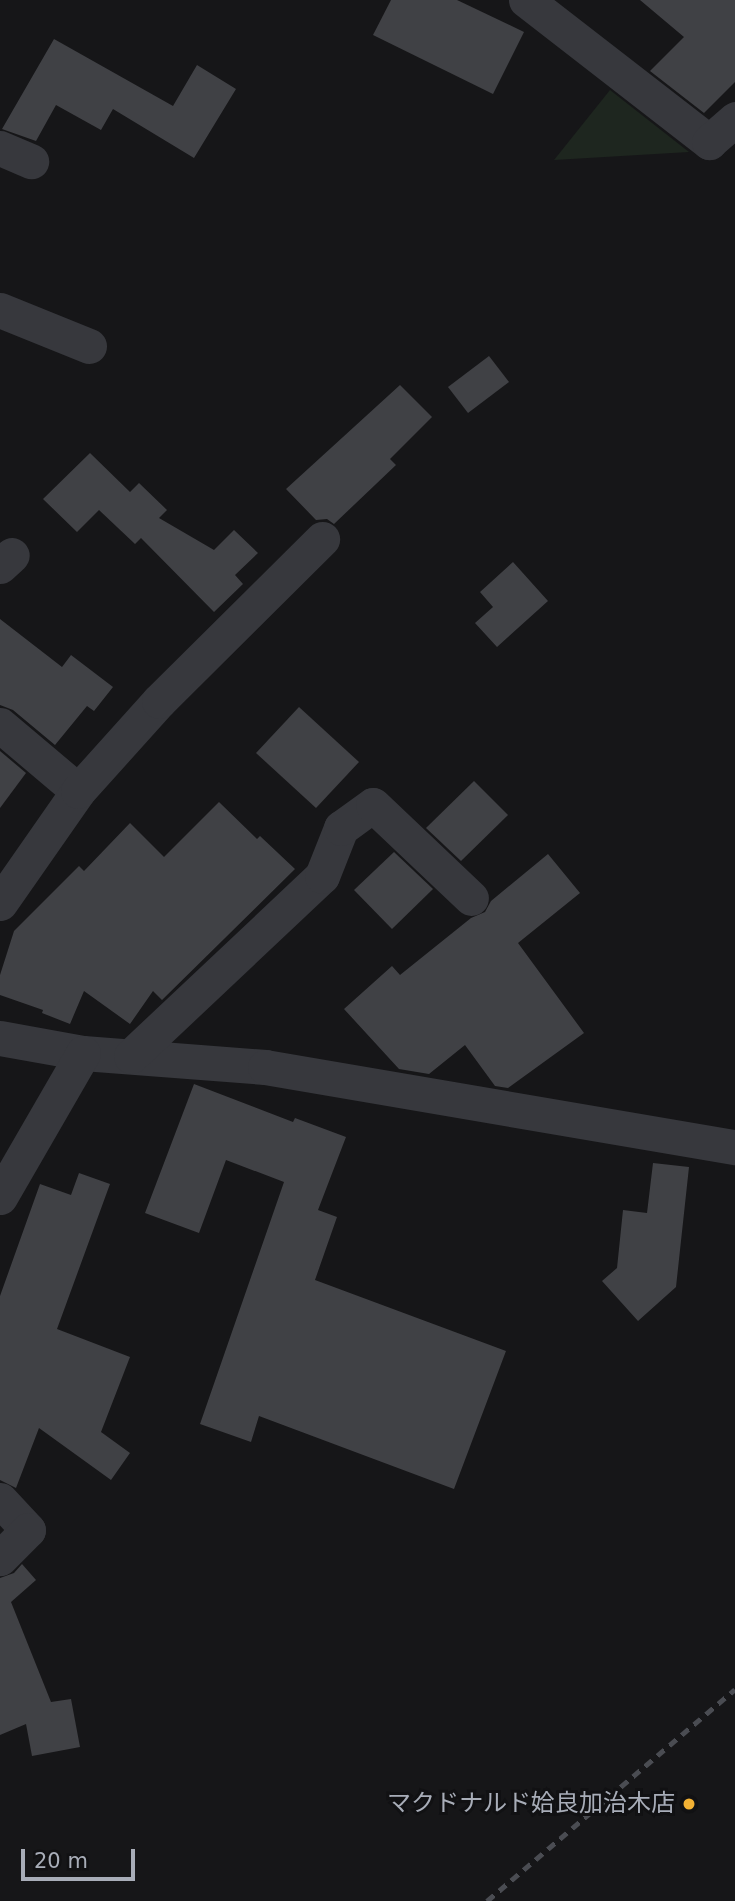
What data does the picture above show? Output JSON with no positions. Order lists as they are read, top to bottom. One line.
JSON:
{"places":["マクドナルド姶良加治木店"],"scale_bar":"20 m"}
